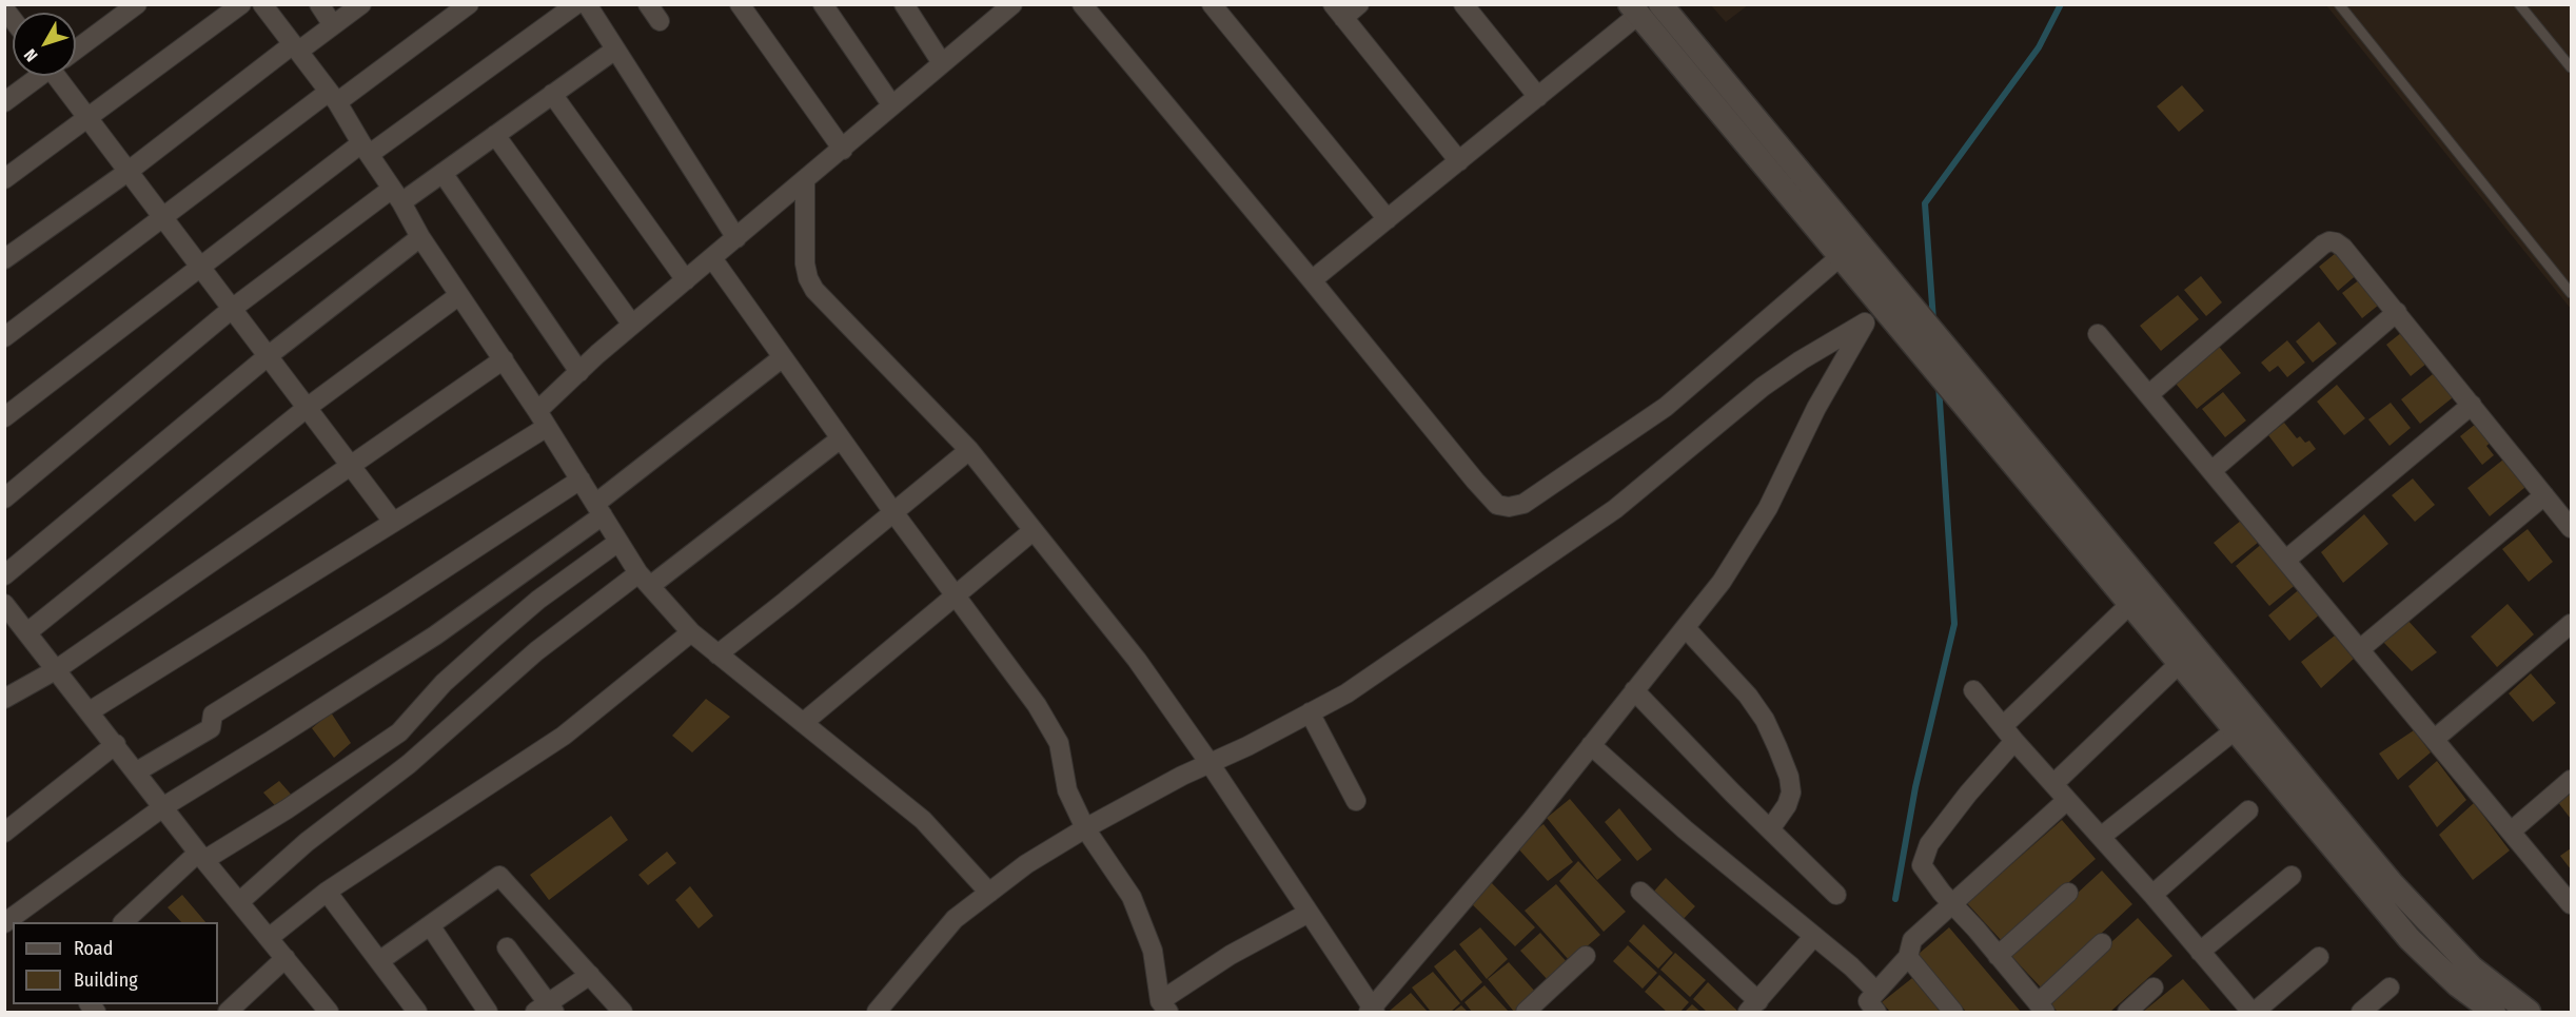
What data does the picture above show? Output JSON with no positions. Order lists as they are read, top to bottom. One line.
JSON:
{"legend":["Road","Building"],"north":"bottom left"}
